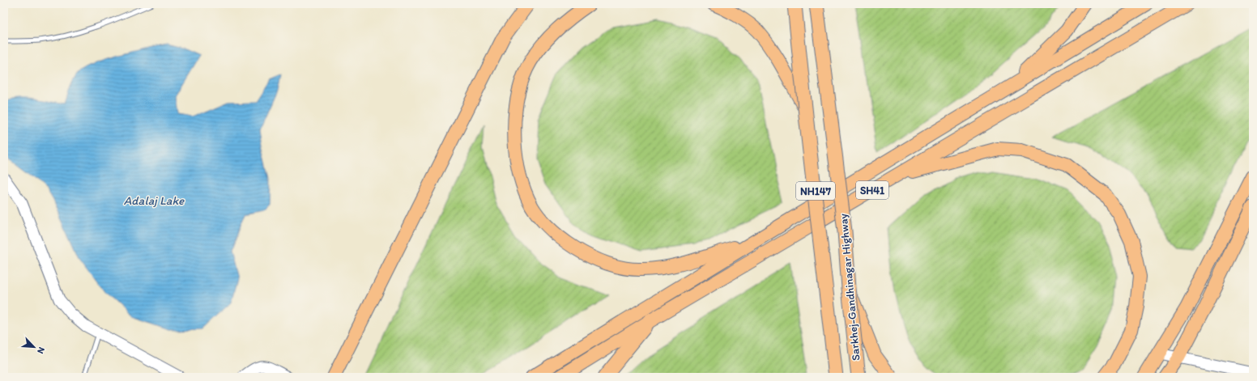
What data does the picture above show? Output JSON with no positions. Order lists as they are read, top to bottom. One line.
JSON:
{"streets":{"highway":["NH147","Sarkhej-Gandhinagar Highway"],"main road":["SH41"]},"water":["Adalaj Lake"],"north":"bottom right"}
